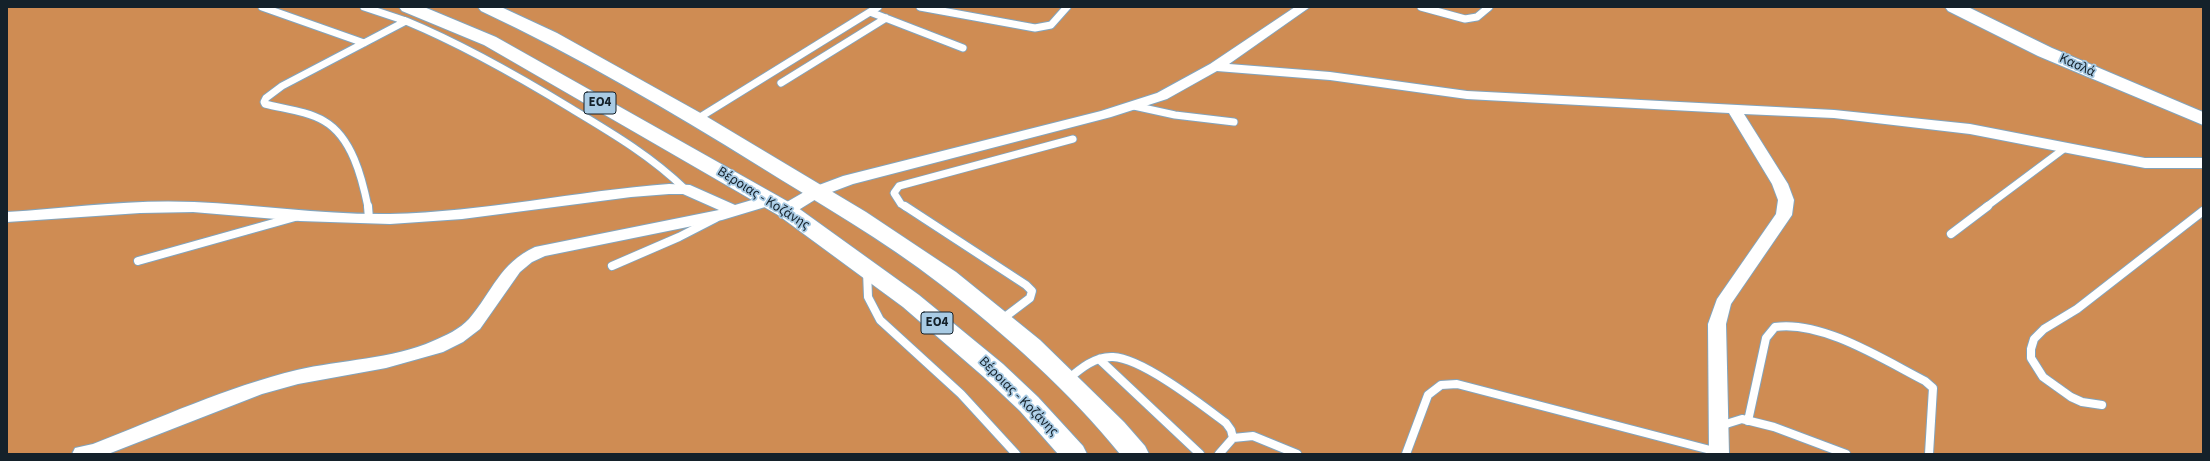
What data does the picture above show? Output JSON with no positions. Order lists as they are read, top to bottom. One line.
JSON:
{"streets":{"main road":["Κασλά","ΕΟ4","Βέροιας - Κοζάνης"]}}
